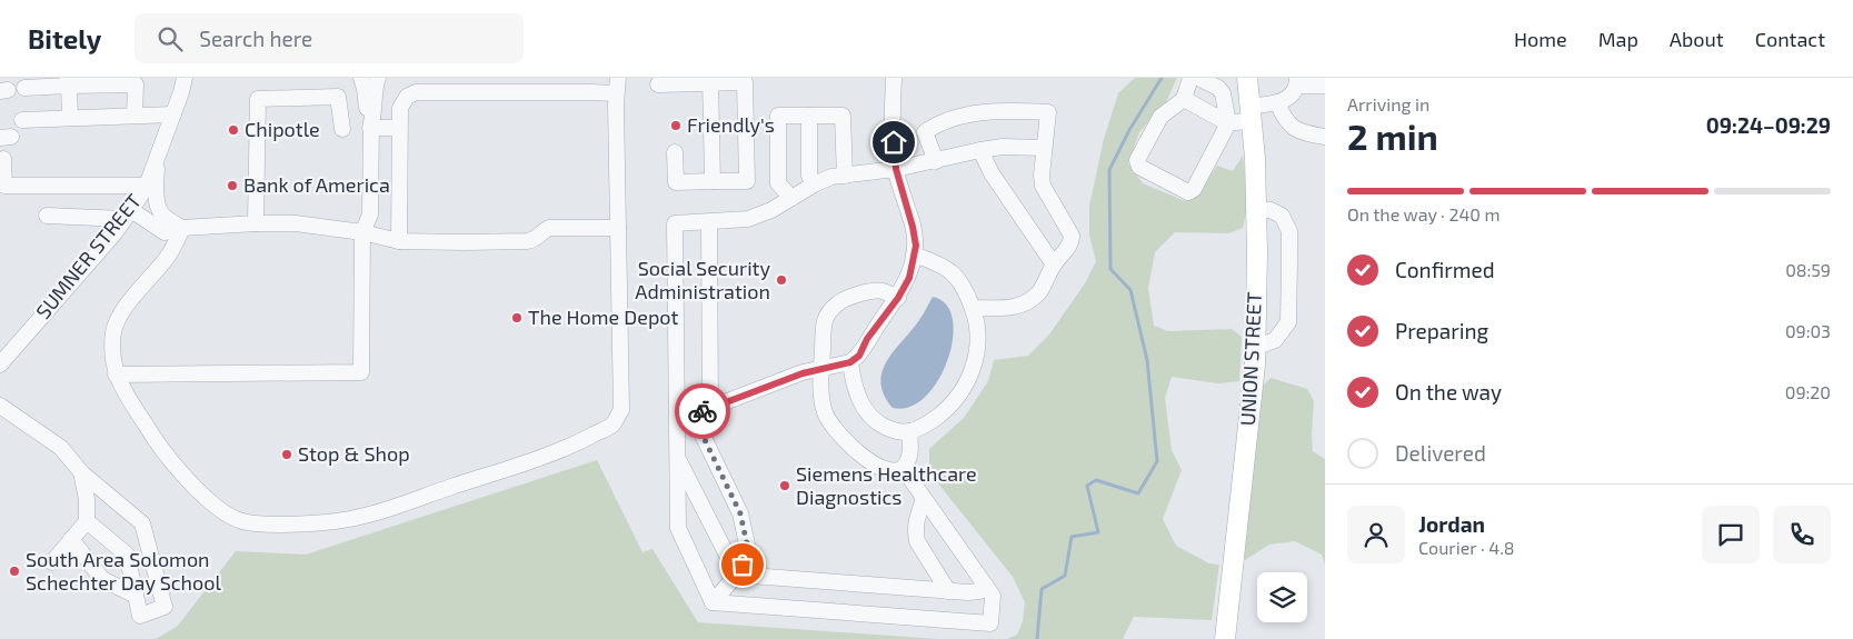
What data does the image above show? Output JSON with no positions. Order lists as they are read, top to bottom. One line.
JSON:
{"streets":{"main road":["UNION STREET"],"street":["SUMNER STREET"]},"places":["Friendly's","Chipotle","Bank of America","Social Security Administration","The Home Depot","Stop & Shop","Siemens Healthcare Diagnostics","South Area Solomon Schechter Day School"],"page":{"header":"Bitely","search":"Search here","nav":["Home","Map","About","Contact"],"heading":["2 min","Arriving in","09:24–09:29"],"panel":["Jordan","Courier · 4.8"],"bar":"On the way · 240 m","list":[["Confirmed","08:59"],["Preparing","09:03"],["On the way","09:20"],"Delivered"]}}
